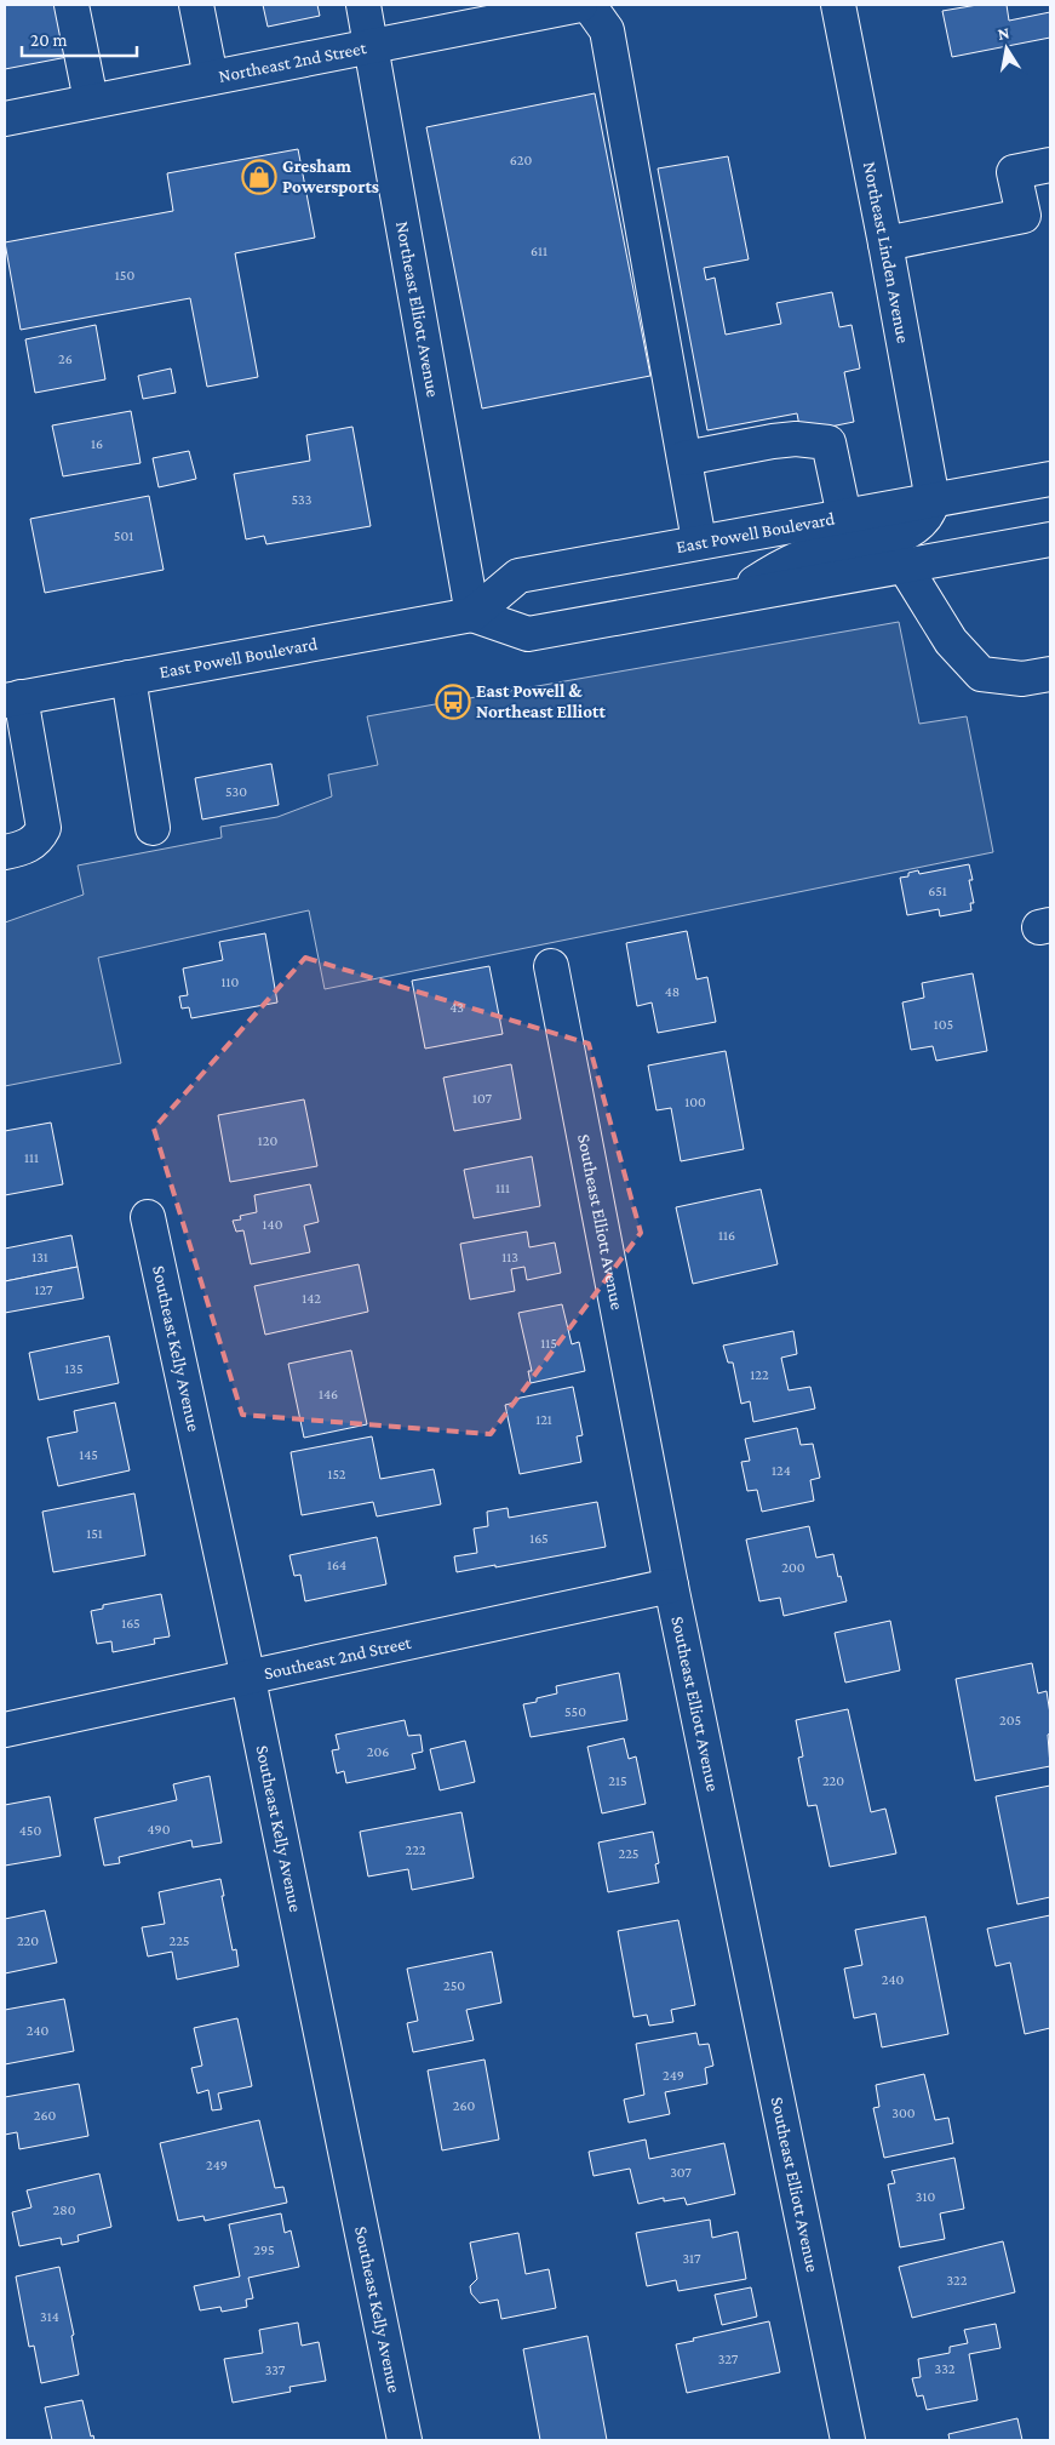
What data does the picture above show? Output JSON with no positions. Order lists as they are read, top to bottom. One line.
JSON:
{"streets":{"street":["Northeast 2nd Street","Northeast Linden Avenue","Northeast Elliott Avenue","East Powell Boulevard","Southeast Elliott Avenue","Southeast Kelly Avenue","Southeast 2nd Street"]},"crossings":[["Northeast 2nd Street","Northeast Elliott Avenue"],["Northeast Linden Avenue","East Powell Boulevard"],["Northeast Elliott Avenue","East Powell Boulevard"],["Southeast Elliott Avenue","Southeast 2nd Street"],["Southeast Kelly Avenue","Southeast 2nd Street"]],"places":{"shop":["Gresham Powersports"],"bus stop":["East Powell & Northeast Elliott"]},"house_numbers":["620","611","150","26","16","533","501","530","651","110","48","43","105","107","100","120","111","111","140","116","131","113","127","142","115","135","122","146","121","145","124","152","151","165","164","200","165","550","205","206","215","220","490","450","222","225","220","225","240","250","240","249","260","300","260","249","307","310","280","295","317","322","314","327","332","337"],"scale_bar":"20 m","north":"top"}
